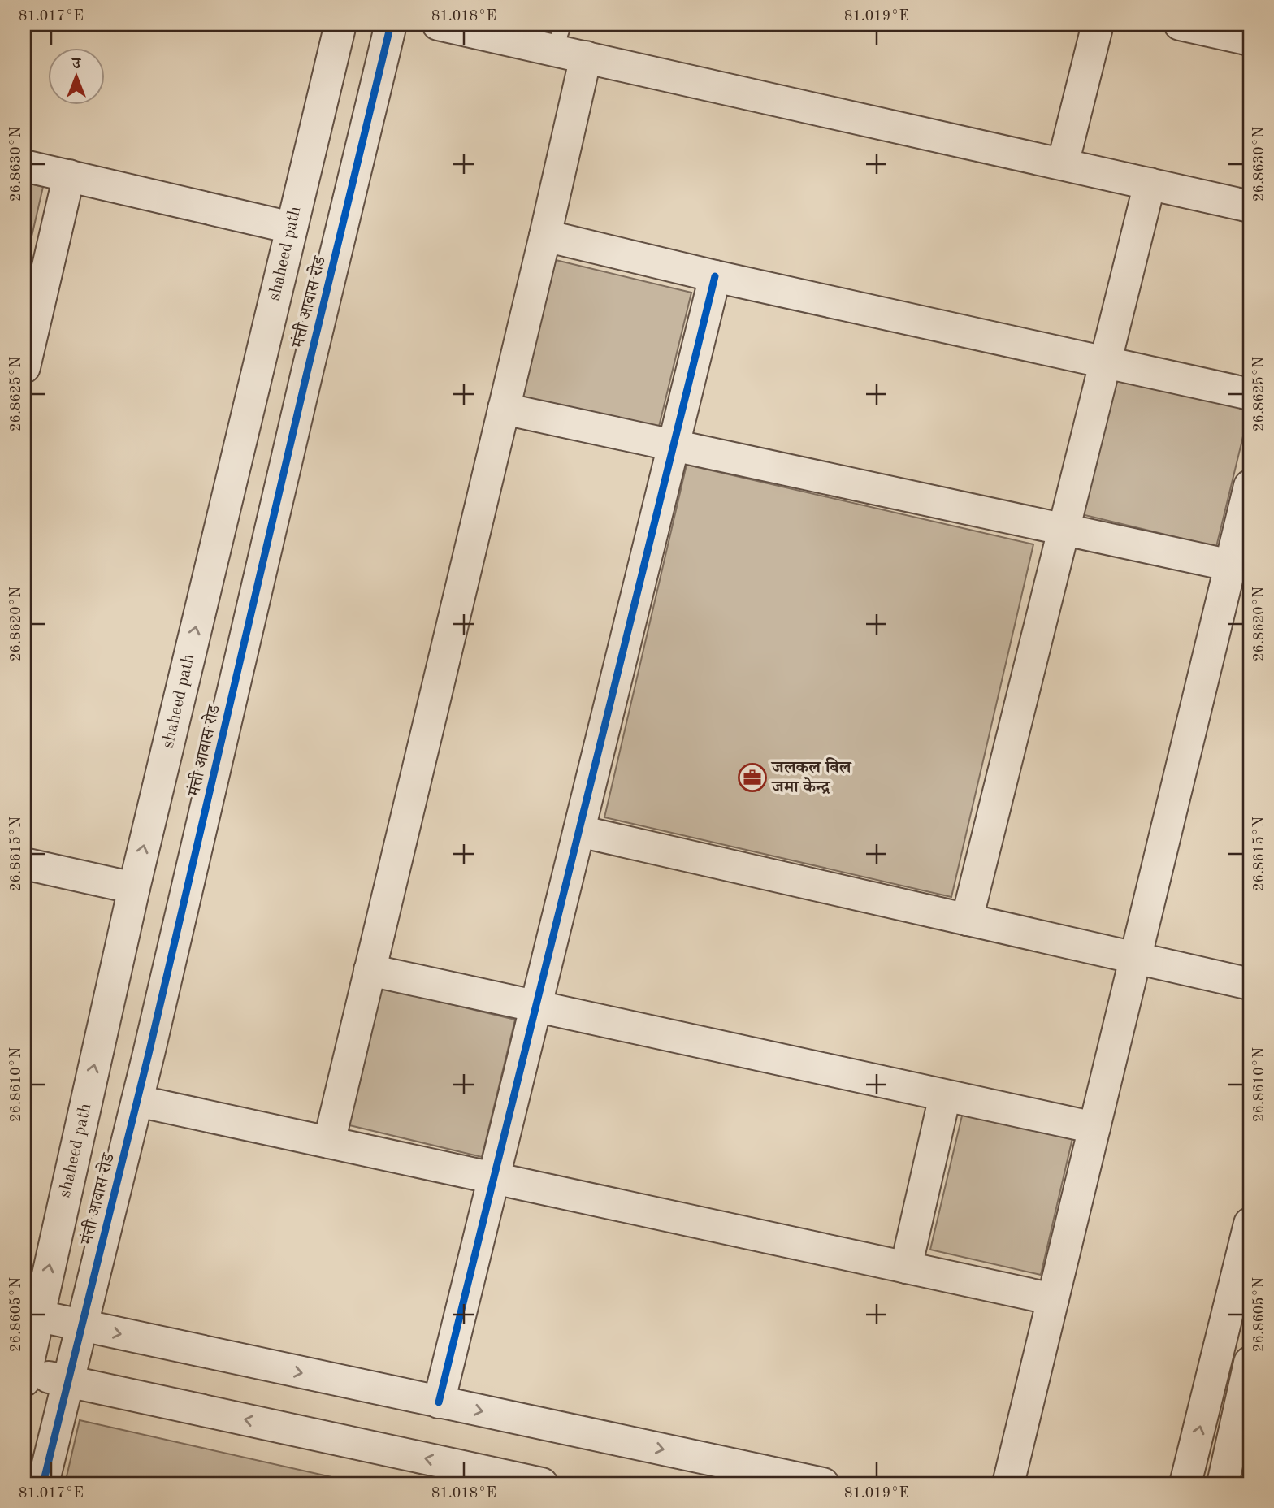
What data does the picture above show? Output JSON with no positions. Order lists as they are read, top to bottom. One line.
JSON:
{"streets":{"street":["shaheed path","मंत्ती आवास रोड"]},"places":{"office":["जलकल बिल जमा केन्द्र"]},"north":"top","coordinates":["81.017°E","81.018°E","81.019°E","26.8630°N","26.8625°N","26.8620°N","26.8615°N","26.8610°N","26.8605°N"]}
